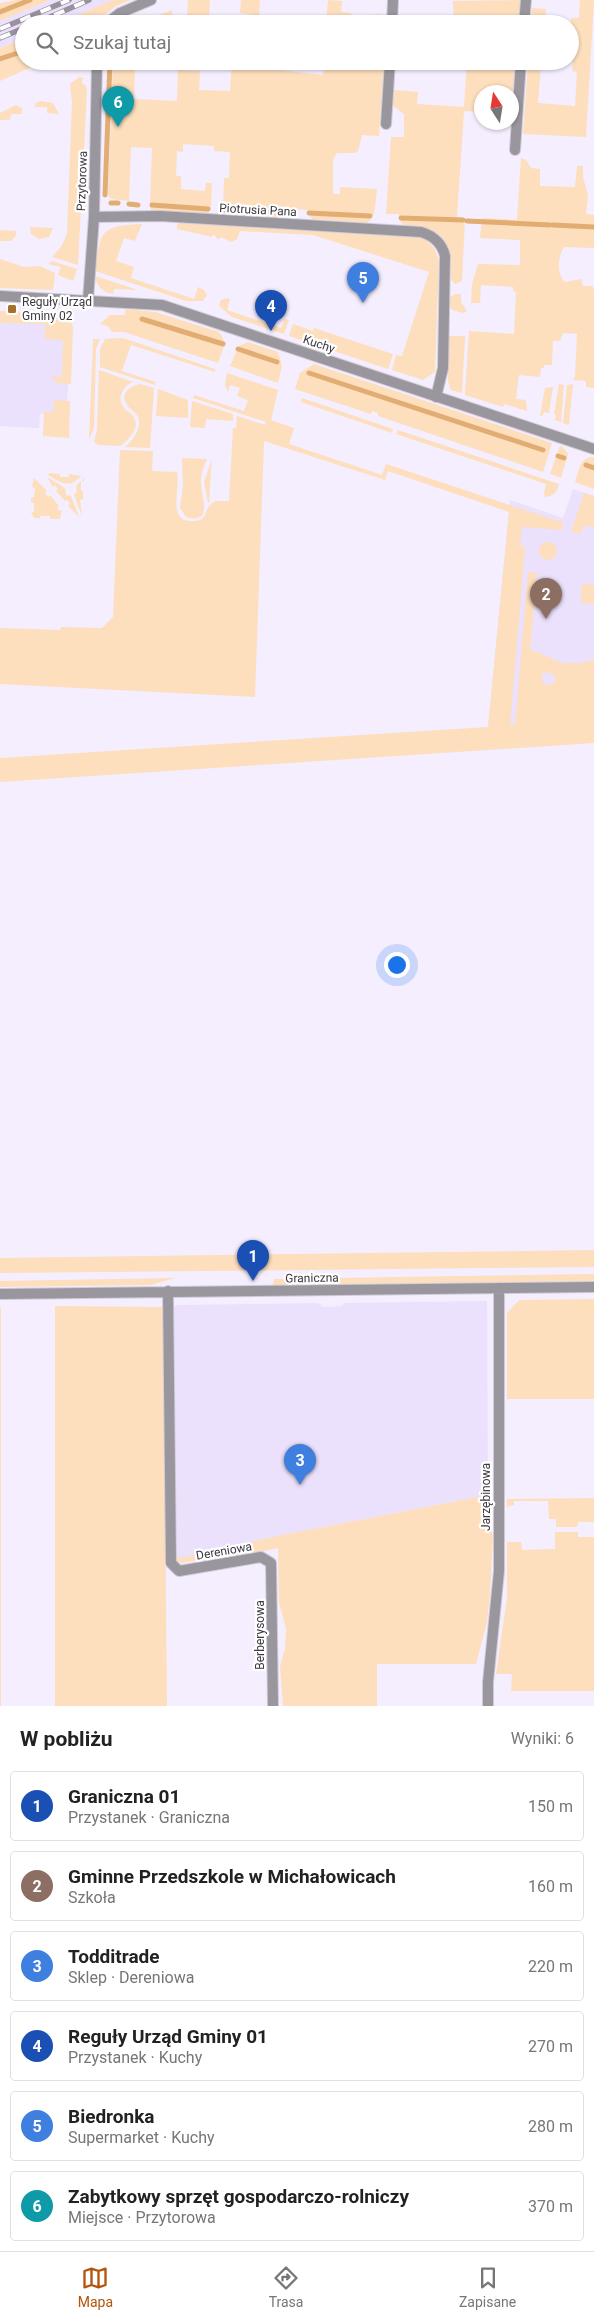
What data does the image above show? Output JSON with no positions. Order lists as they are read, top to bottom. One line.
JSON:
{"streets":{"street":["Przytorowa","Piotrusia Pana","Kuchy","Graniczna","Jarzębinowa","Dereniowa","Berberysowa"]},"crossings":[["Przytorowa","Piotrusia Pana"],["Przytorowa","Kuchy"],["Piotrusia Pana","Kuchy"],["Graniczna","Jarzębinowa"],["Graniczna","Dereniowa"],["Dereniowa","Berberysowa"]],"places":{"transit":["Reguły Urząd Gminy 02"]},"north":"top","page":{"search":"Szukaj tutaj","pins":["6","5","4","2","1","3"],"heading":["W pobliżu","Wyniki: 6"],"list":[{"mark":"1","name":"Graniczna 01","note":"Przystanek · Graniczna","value":"150 m"},{"mark":"2","name":"Gminne Przedszkole w Michałowicach","note":"Szkoła","value":"160 m"},{"mark":"3","name":"Todditrade","note":"Sklep · Dereniowa","value":"220 m"},{"mark":"4","name":"Reguły Urząd Gminy 01","note":"Przystanek · Kuchy","value":"270 m"},{"mark":"5","name":"Biedronka","note":"Supermarket · Kuchy","value":"280 m"},{"mark":"6","name":"Zabytkowy sprzęt gospodarczo-rolniczy","note":"Miejsce · Przytorowa","value":"370 m"}],"nav":["Mapa","Trasa","Zapisane"]}}
